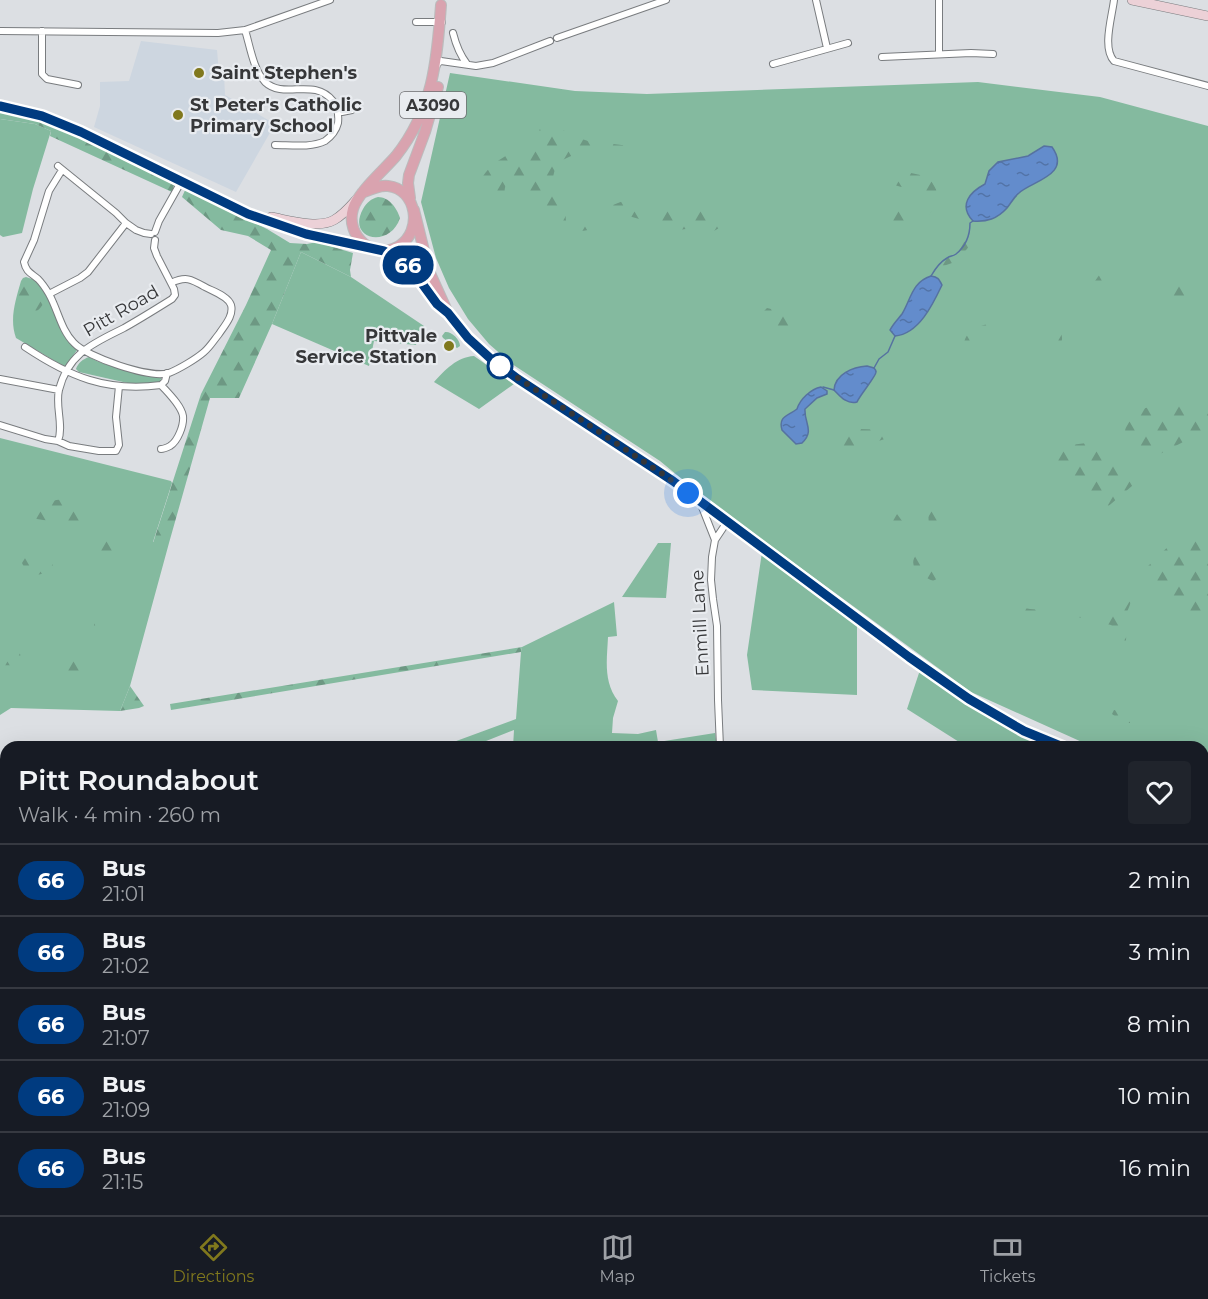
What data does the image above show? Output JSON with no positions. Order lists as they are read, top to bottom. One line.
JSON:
{"streets":{"main road":["A3090"],"street":["Pitt Road","Enmill Lane"]},"crossings":[["A3090","Enmill Lane"]],"places":["Saint Stephen's","St Peter's Catholic Primary School","Pittvale Service Station"],"lines":["bus line 66"],"page":{"on_map":"66","heading":["Pitt Roundabout","Walk · 4 min · 260 m"],"list":[{"mark":"66","name":"Bus","note":"21:01","value":"2 min"},{"mark":"66","name":"Bus","note":"21:02","value":"3 min"},{"mark":"66","name":"Bus","note":"21:07","value":"8 min"},{"mark":"66","name":"Bus","note":"21:09","value":"10 min"},{"mark":"66","name":"Bus","note":"21:15","value":"16 min"}],"tabs":["Directions","Map","Tickets"]}}
